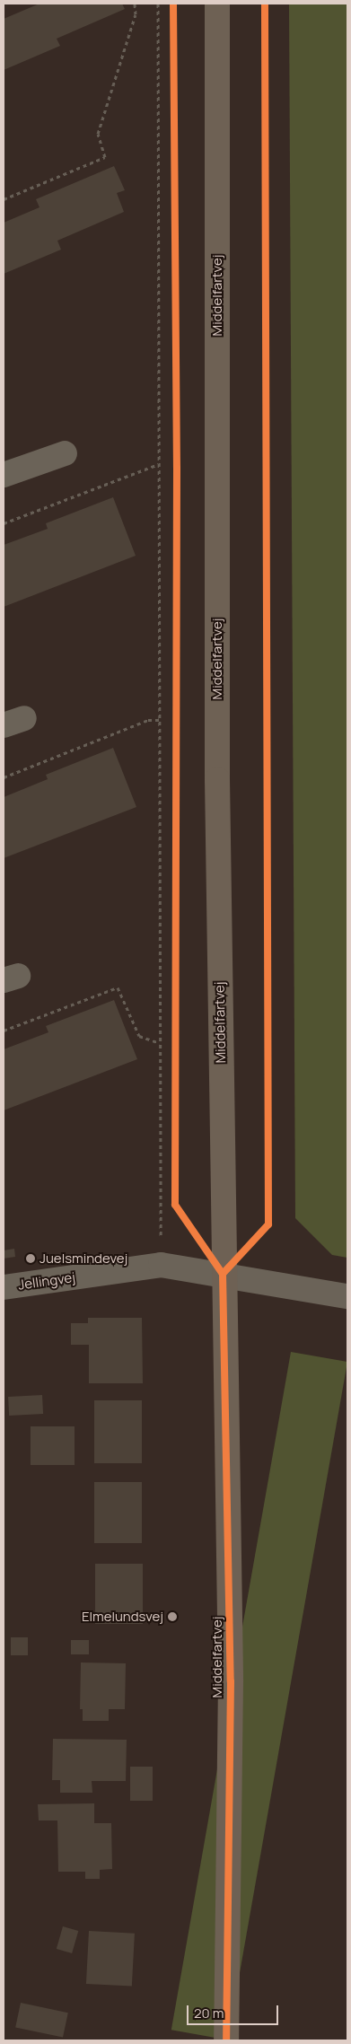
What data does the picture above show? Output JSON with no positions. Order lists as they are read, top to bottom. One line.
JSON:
{"streets":{"main road":["Middelfartvej"],"street":["Jellingvej"]},"crossings":[["Middelfartvej","Jellingvej"]],"places":["Juelsmindevej","Elmelundsvej"],"scale_bar":"20 m"}
